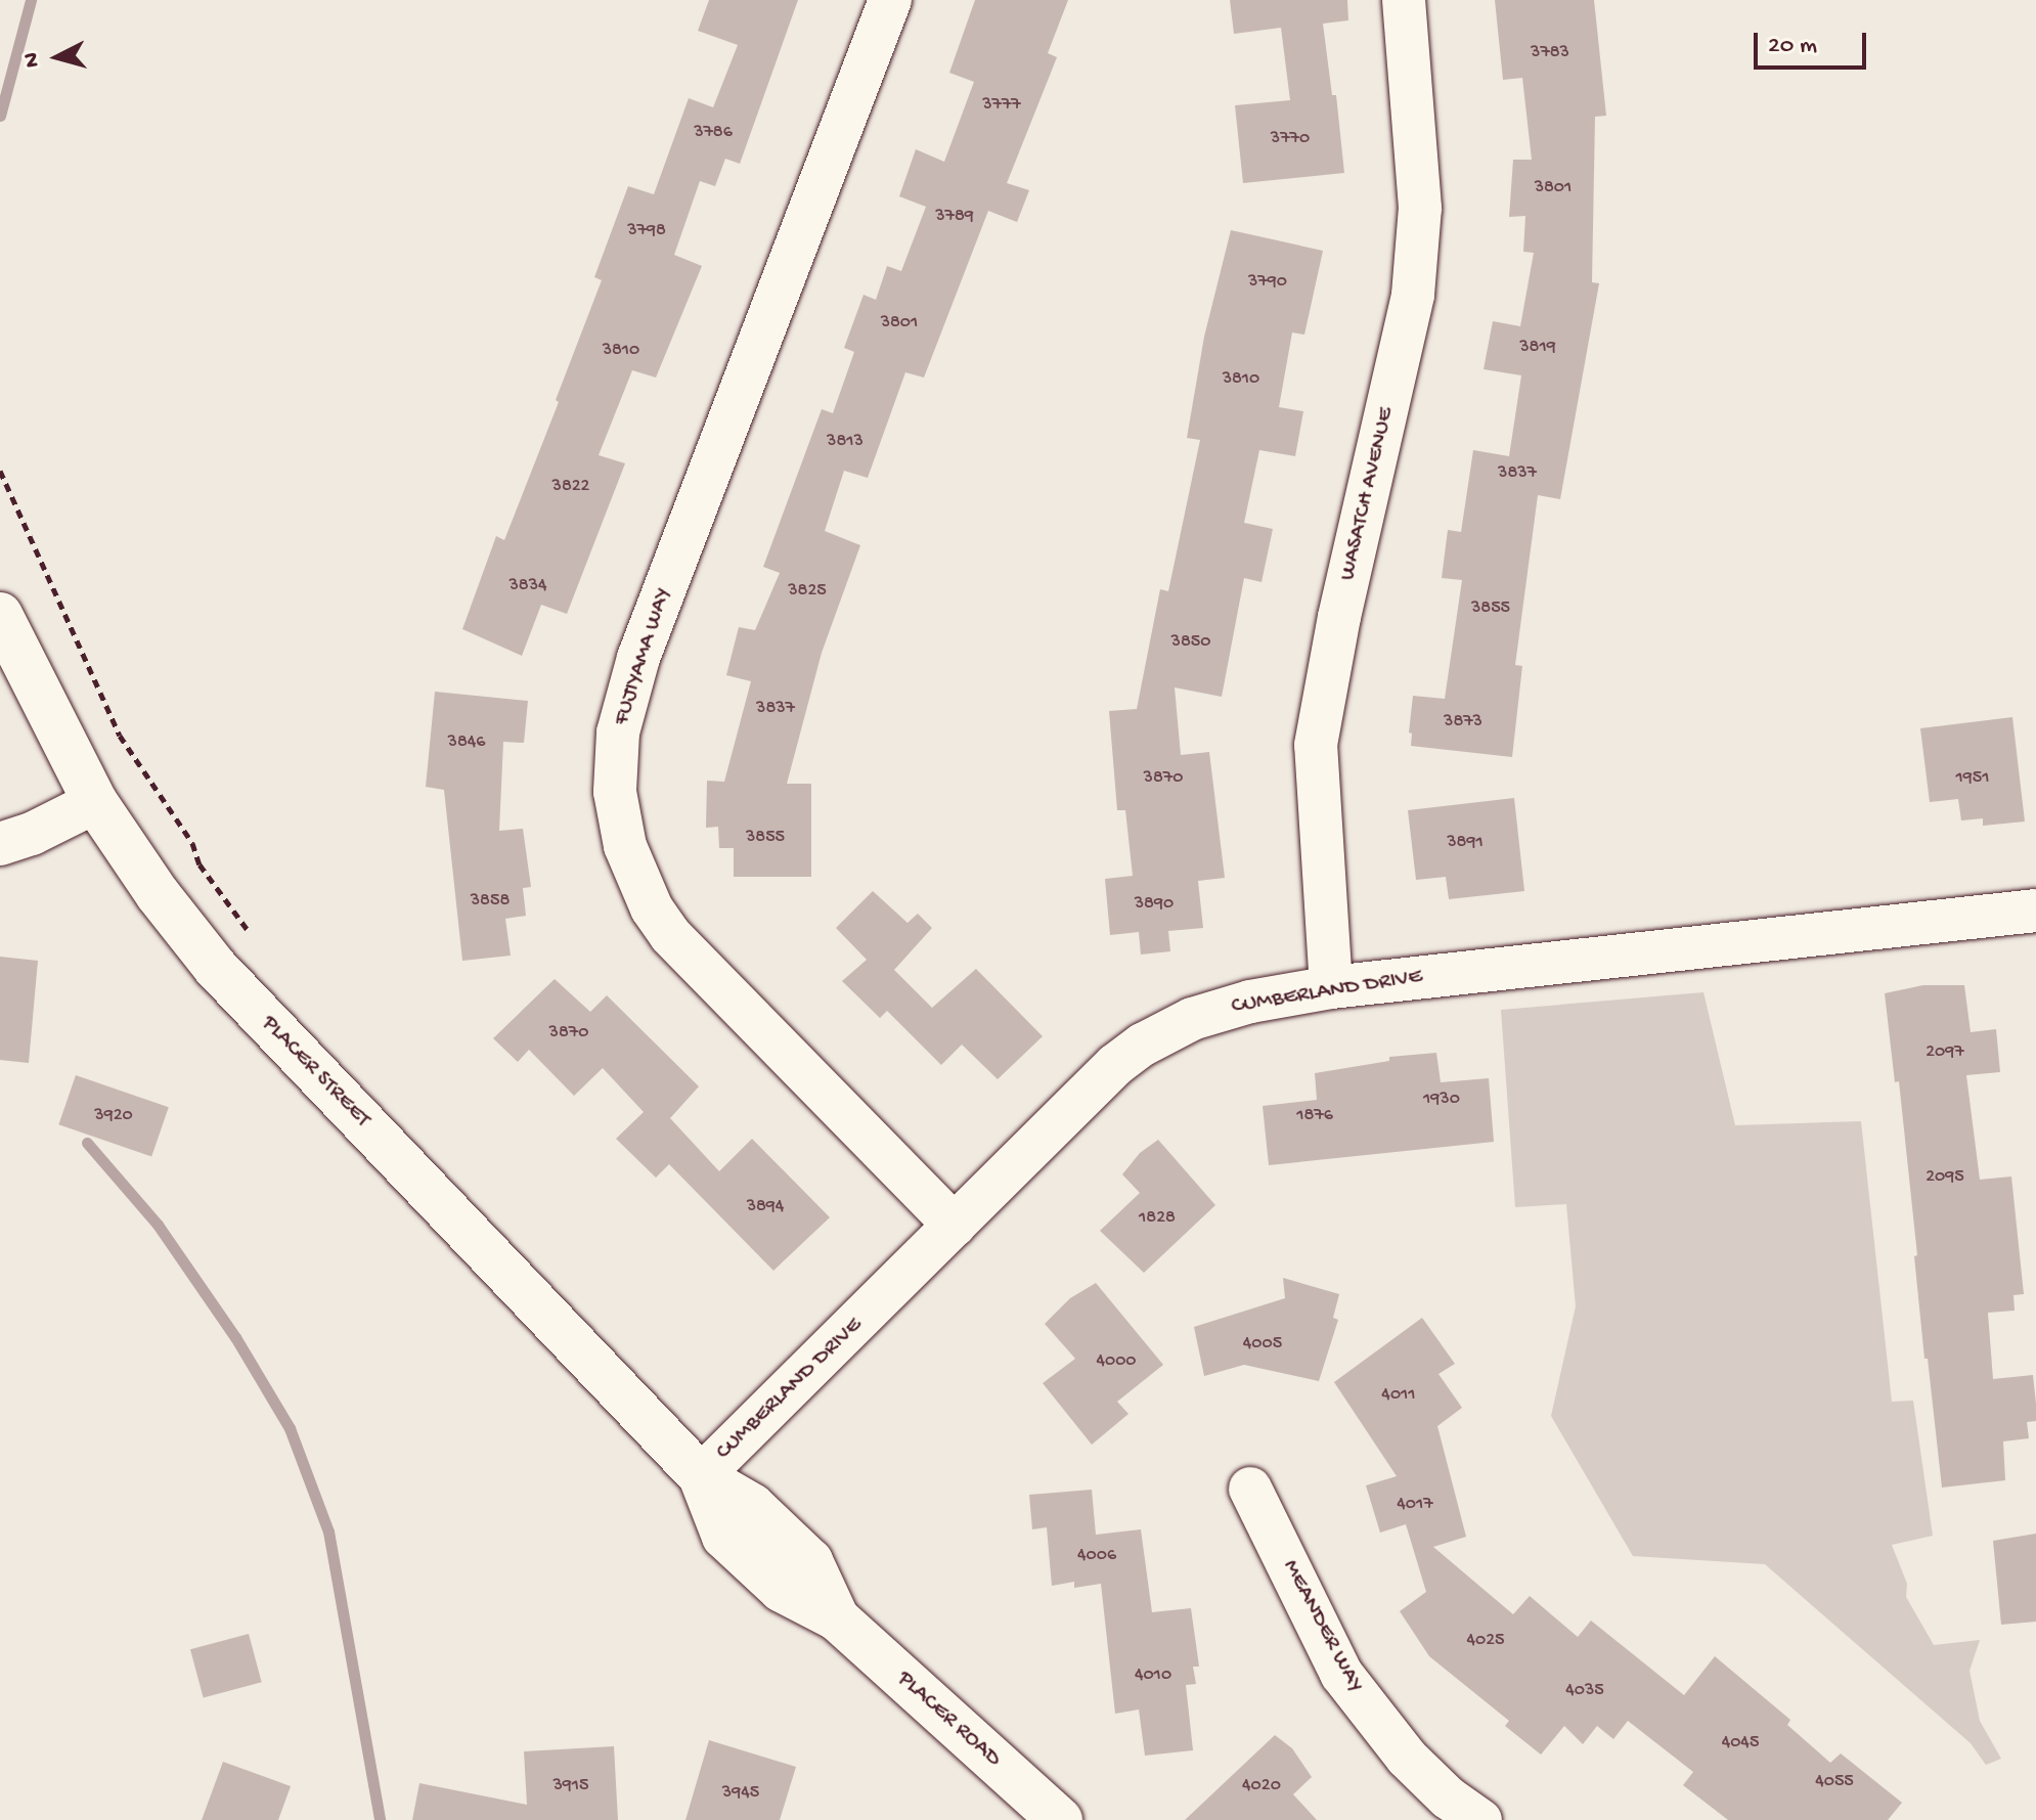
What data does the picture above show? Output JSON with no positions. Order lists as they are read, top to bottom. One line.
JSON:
{"streets":{"main road":["PLACER STREET","PLACER ROAD"],"street":["WASATCH AVENUE","FUJIYAMA WAY","CUMBERLAND DRIVE","MEANDER WAY"]},"crossings":[["WASATCH AVENUE","CUMBERLAND DRIVE"],["FUJIYAMA WAY","CUMBERLAND DRIVE"],["CUMBERLAND DRIVE","PLACER STREET"],["CUMBERLAND DRIVE","PLACER ROAD"],["PLACER STREET","PLACER ROAD"]],"house_numbers":["3783","3777","3786","3770","3801","3789","3798","3790","3801","3819","3810","3810","3813","3837","3822","3834","3825","3855","3850","3837","3873","3846","3870","1951","3855","3891","3858","3890","3870","2097","1930","3920","1876","2095","3894","1828","4005","4000","4011","4017","4006","4025","4010","4035","4045","4055","3915","4020","3945"],"scale_bar":"20 m","north":"left"}
